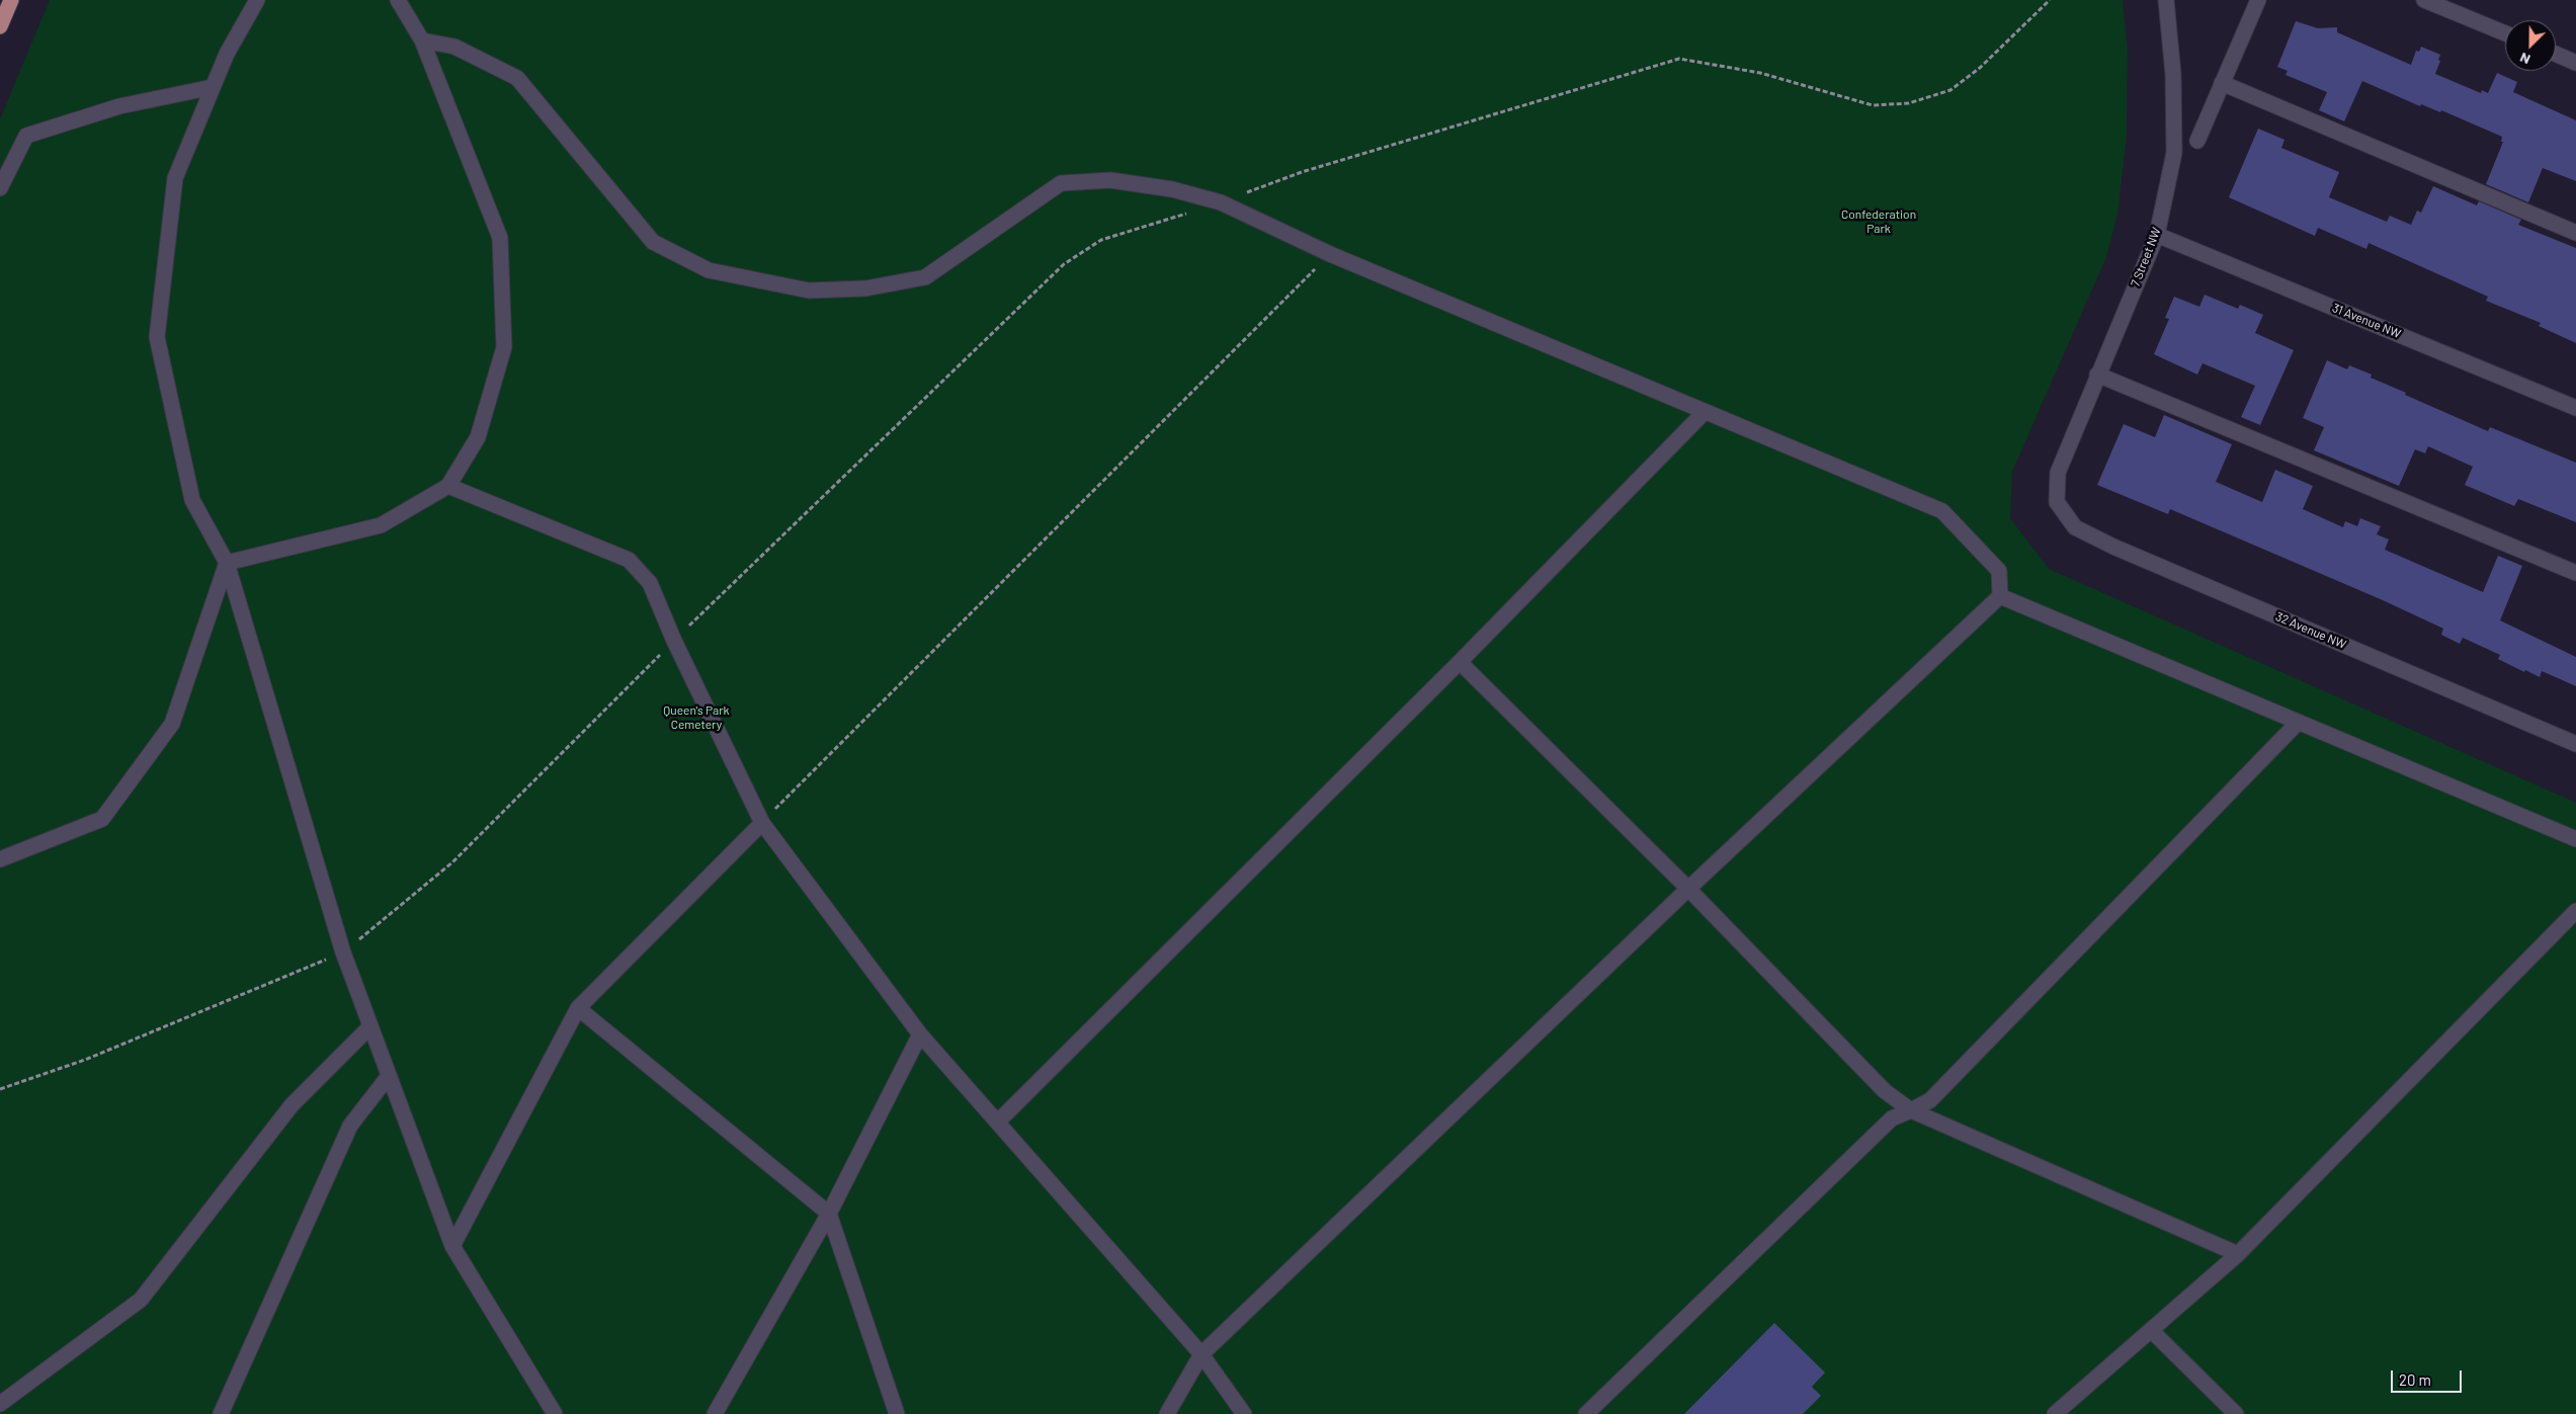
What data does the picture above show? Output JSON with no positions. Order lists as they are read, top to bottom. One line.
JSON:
{"streets":{"street":["7 Street NW","31 Avenue NW","32 Avenue NW"]},"crossings":[["7 Street NW","31 Avenue NW"],["7 Street NW","32 Avenue NW"]],"parks":["Confederation Park","Queen's Park Cemetery"],"scale_bar":"20 m","north":"bottom left"}
